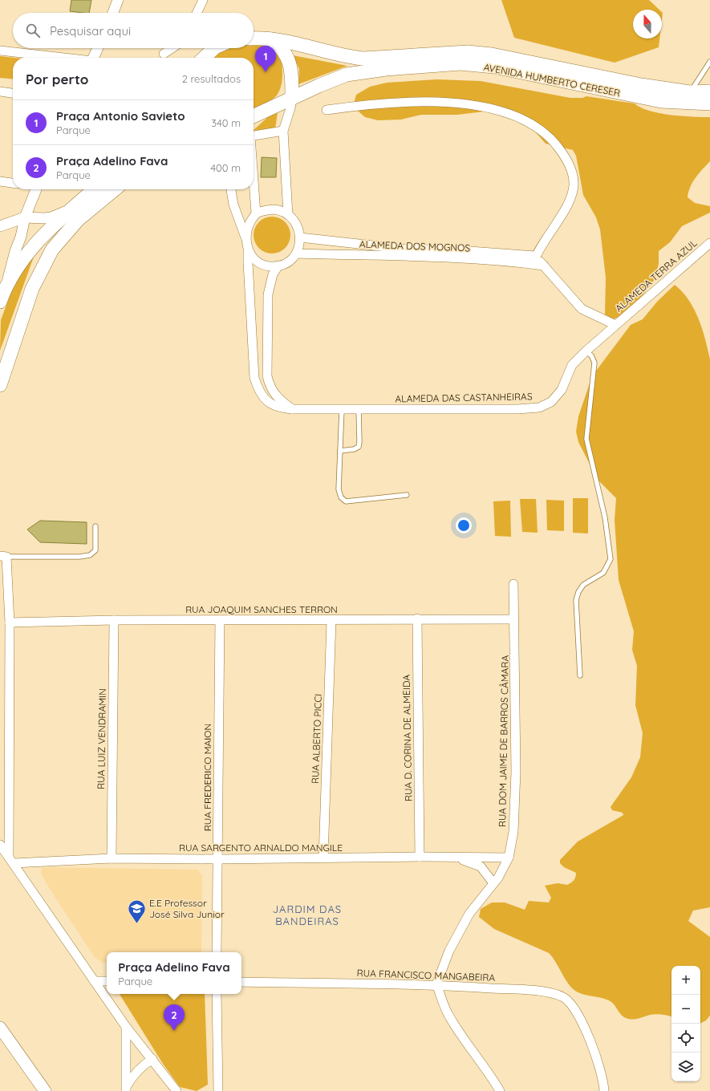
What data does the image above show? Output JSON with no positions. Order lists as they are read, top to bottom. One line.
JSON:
{"streets":{"main road":["AVENIDA HUMBERTO CERESER"],"street":["ALAMEDA DOS MOGNOS","ALAMEDA TERRA AZUL","ALAMEDA DAS CASTANHEIRAS","RUA JOAQUIM SANCHES TERRON","RUA D. CORINA DE ALMEIDA","RUA LUIZ VENDRAMIN","RUA ALBERTO PICCI","RUA DOM JAIME DE BARROS CÂMARA","RUA FREDERICO MAION","RUA SARGENTO ARNALDO MANGILE","RUA FRANCISCO MANGABEIRA"]},"crossings":[["ALAMEDA DOS MOGNOS","ALAMEDA DAS CASTANHEIRAS"],["ALAMEDA TERRA AZUL","ALAMEDA DAS CASTANHEIRAS"],["RUA JOAQUIM SANCHES TERRON","RUA D. CORINA DE ALMEIDA"],["RUA JOAQUIM SANCHES TERRON","RUA LUIZ VENDRAMIN"],["RUA JOAQUIM SANCHES TERRON","RUA ALBERTO PICCI"],["RUA JOAQUIM SANCHES TERRON","RUA DOM JAIME DE BARROS CÂMARA"],["RUA JOAQUIM SANCHES TERRON","RUA FREDERICO MAION"],["RUA D. CORINA DE ALMEIDA","RUA SARGENTO ARNALDO MANGILE"],["RUA LUIZ VENDRAMIN","RUA SARGENTO ARNALDO MANGILE"],["RUA ALBERTO PICCI","RUA SARGENTO ARNALDO MANGILE"],["RUA DOM JAIME DE BARROS CÂMARA","RUA SARGENTO ARNALDO MANGILE"],["RUA DOM JAIME DE BARROS CÂMARA","RUA FRANCISCO MANGABEIRA"],["RUA FREDERICO MAION","RUA SARGENTO ARNALDO MANGILE"]],"districts":["JARDIM DAS BANDEIRAS"],"places":{"school or university":["E.E Professor José Silva Junior"]},"north":"top","page":{"search":"Pesquisar aqui","pins":["1","2"],"heading":["Por perto","2 resultados"],"list":[{"mark":"1","name":"Praça Antonio Savieto","note":"Parque","value":"340 m"},{"mark":"2","name":"Praça Adelino Fava","note":"Parque","value":"400 m"}],"popup":["Praça Adelino Fava","Parque"],"map_buttons":["+","−"]}}
